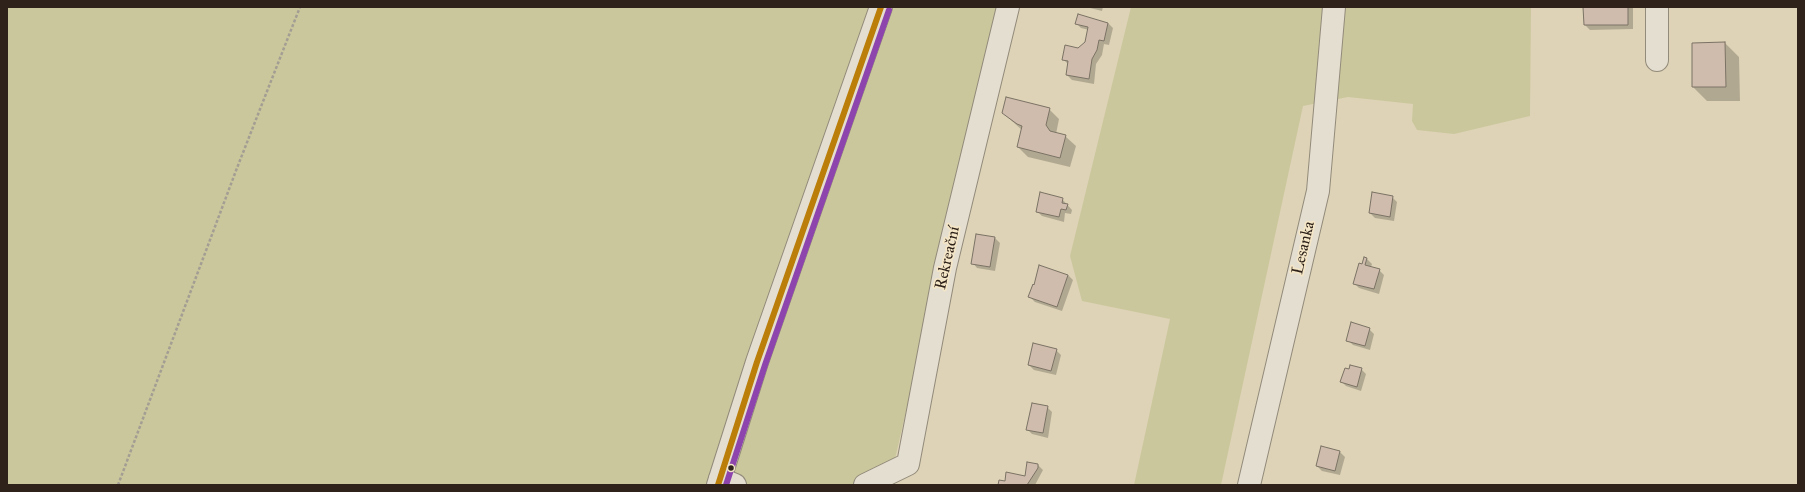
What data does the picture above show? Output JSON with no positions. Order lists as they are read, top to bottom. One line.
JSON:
{"streets":{"street":["Lesanka","Rekreační"]}}
